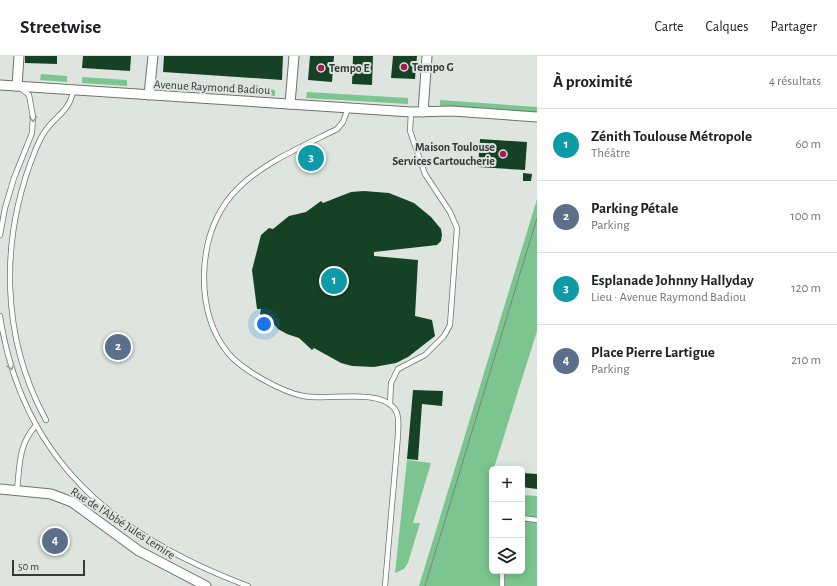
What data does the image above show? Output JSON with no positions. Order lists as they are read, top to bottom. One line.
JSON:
{"streets":{"street":["Avenue Raymond Badiou","Rue de l'Abbé Jules Lemire"]},"places":["Tempo G","Tempo E","Maison Toulouse Services Cartoucherie"],"scale_bar":"50 m","page":{"header":"Streetwise","nav":["Carte","Calques","Partager"],"heading":["À proximité","4 résultats"],"list":[{"mark":"1","name":"Zénith Toulouse Métropole","note":"Théâtre","value":"60 m"},{"mark":"2","name":"Parking Pétale","note":"Parking","value":"100 m"},{"mark":"3","name":"Esplanade Johnny Hallyday","note":"Lieu · Avenue Raymond Badiou","value":"120 m"},{"mark":"4","name":"Place Pierre Lartigue","note":"Parking","value":"210 m"}],"pins":["3","1","2","4"],"map_buttons":["+","−"],"scale":"50 m"}}
